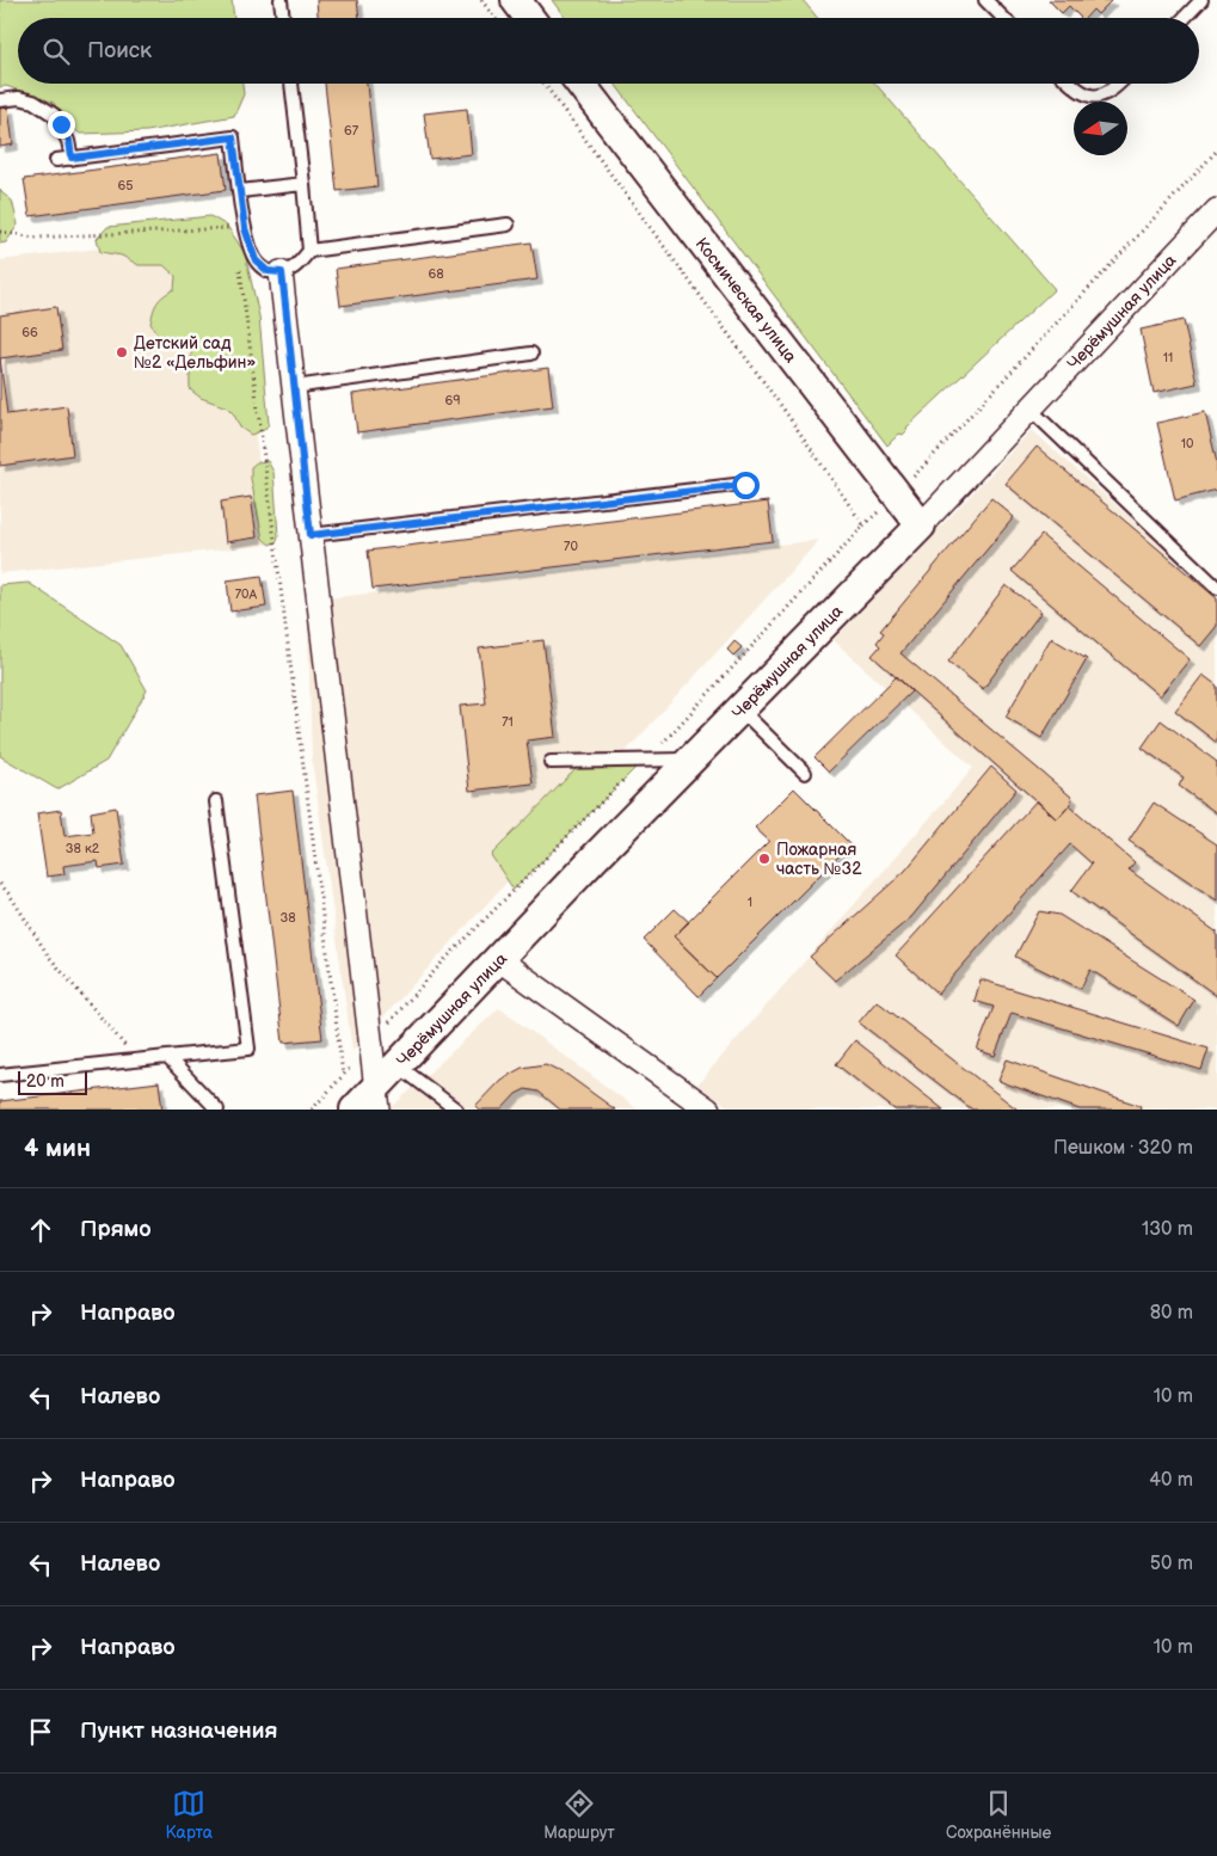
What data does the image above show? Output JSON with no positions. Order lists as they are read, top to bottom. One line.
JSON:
{"streets":{"street":["Космическая улица","Черёмушная улица"]},"crossings":[["Космическая улица","Черёмушная улица"]],"places":["Детский сад №2 «Дельфин»","Пожарная часть №32"],"house_numbers":["67","65","68","66","11","69","10","70","70А","71","38 к2","1","38"],"scale_bar":"20 m","north":"left","page":{"search":"Поиск","scale":"20 m","heading":["4 мин","Пешком · 320 m"],"list":[["Прямо","130 m"],["Направо","80 m"],["Налево","10 m"],["Направо","40 m"],["Налево","50 m"],["Направо","10 m"],"Пункт назначения"],"nav":["Карта","Маршрут","Сохранённые"]}}
